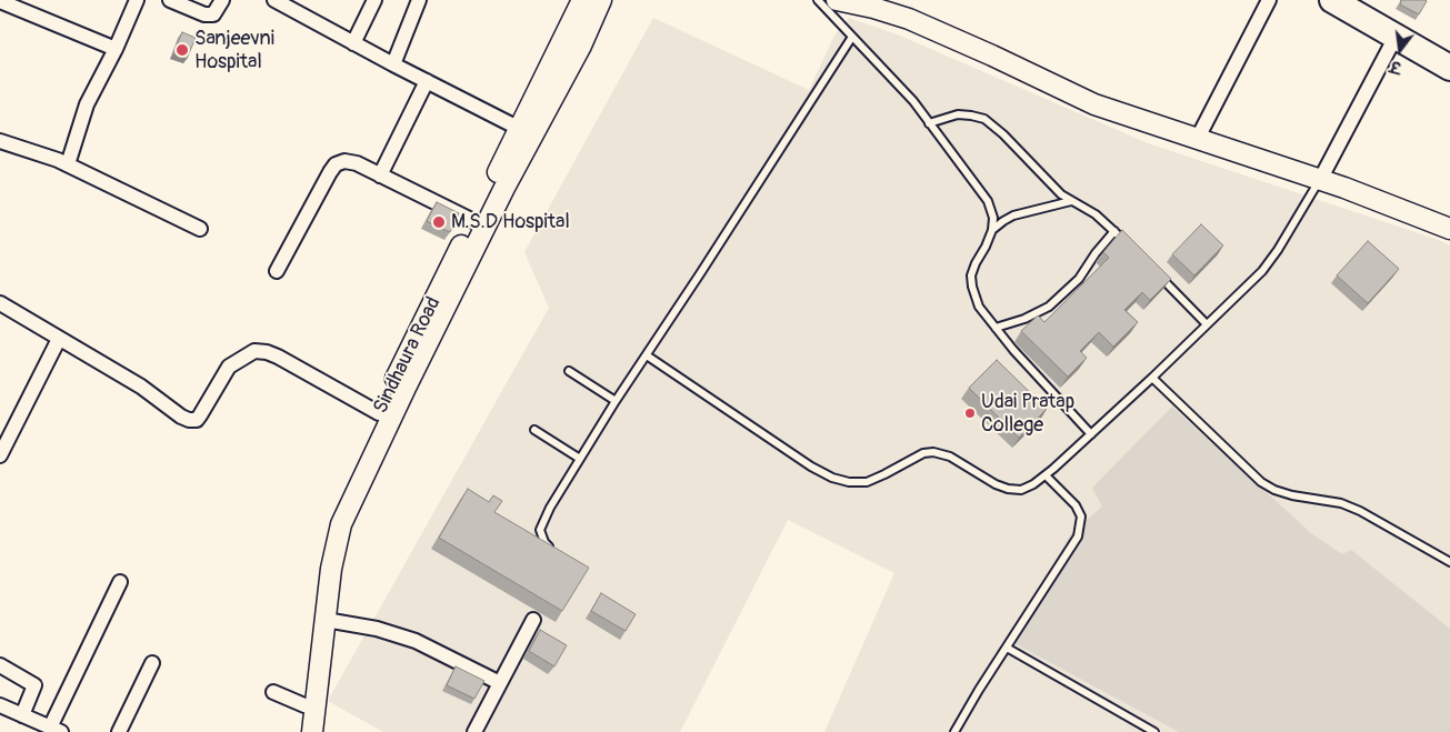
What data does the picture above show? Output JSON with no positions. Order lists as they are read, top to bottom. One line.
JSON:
{"streets":{"street":["Sindhaura Road"]},"places":["Sanjeevni Hospital","M.S.D Hospital","Udai Pratap College"],"north":"bottom"}
